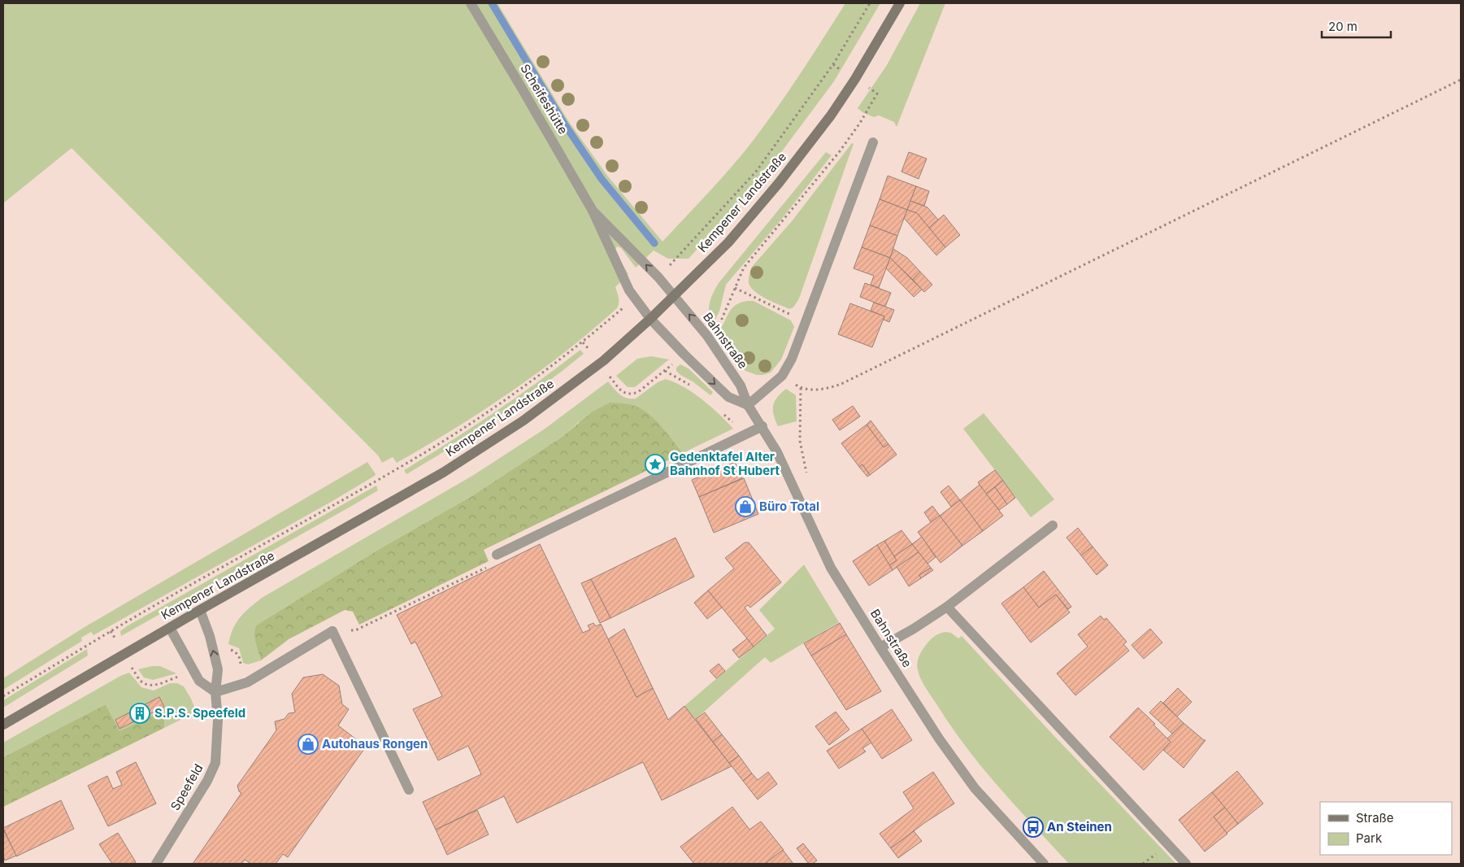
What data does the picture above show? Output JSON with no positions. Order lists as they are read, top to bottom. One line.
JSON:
{"streets":{"street":["Scheifeshütte","Kempener Landstraße","Bahnstraße","Speefeld"]},"crossings":[["Scheifeshütte","Kempener Landstraße"],["Scheifeshütte","Bahnstraße"],["Kempener Landstraße","Bahnstraße"],["Kempener Landstraße","Speefeld"]],"places":{"place":["Gedenktafel Alter Bahnhof St Hubert"],"shop":["Büro Total","Autohaus Rongen"],"building":["S.P.S. Speefeld"],"bus stop":["An Steinen"]},"legend":["Straße","Park"],"scale_bar":"20 m"}
